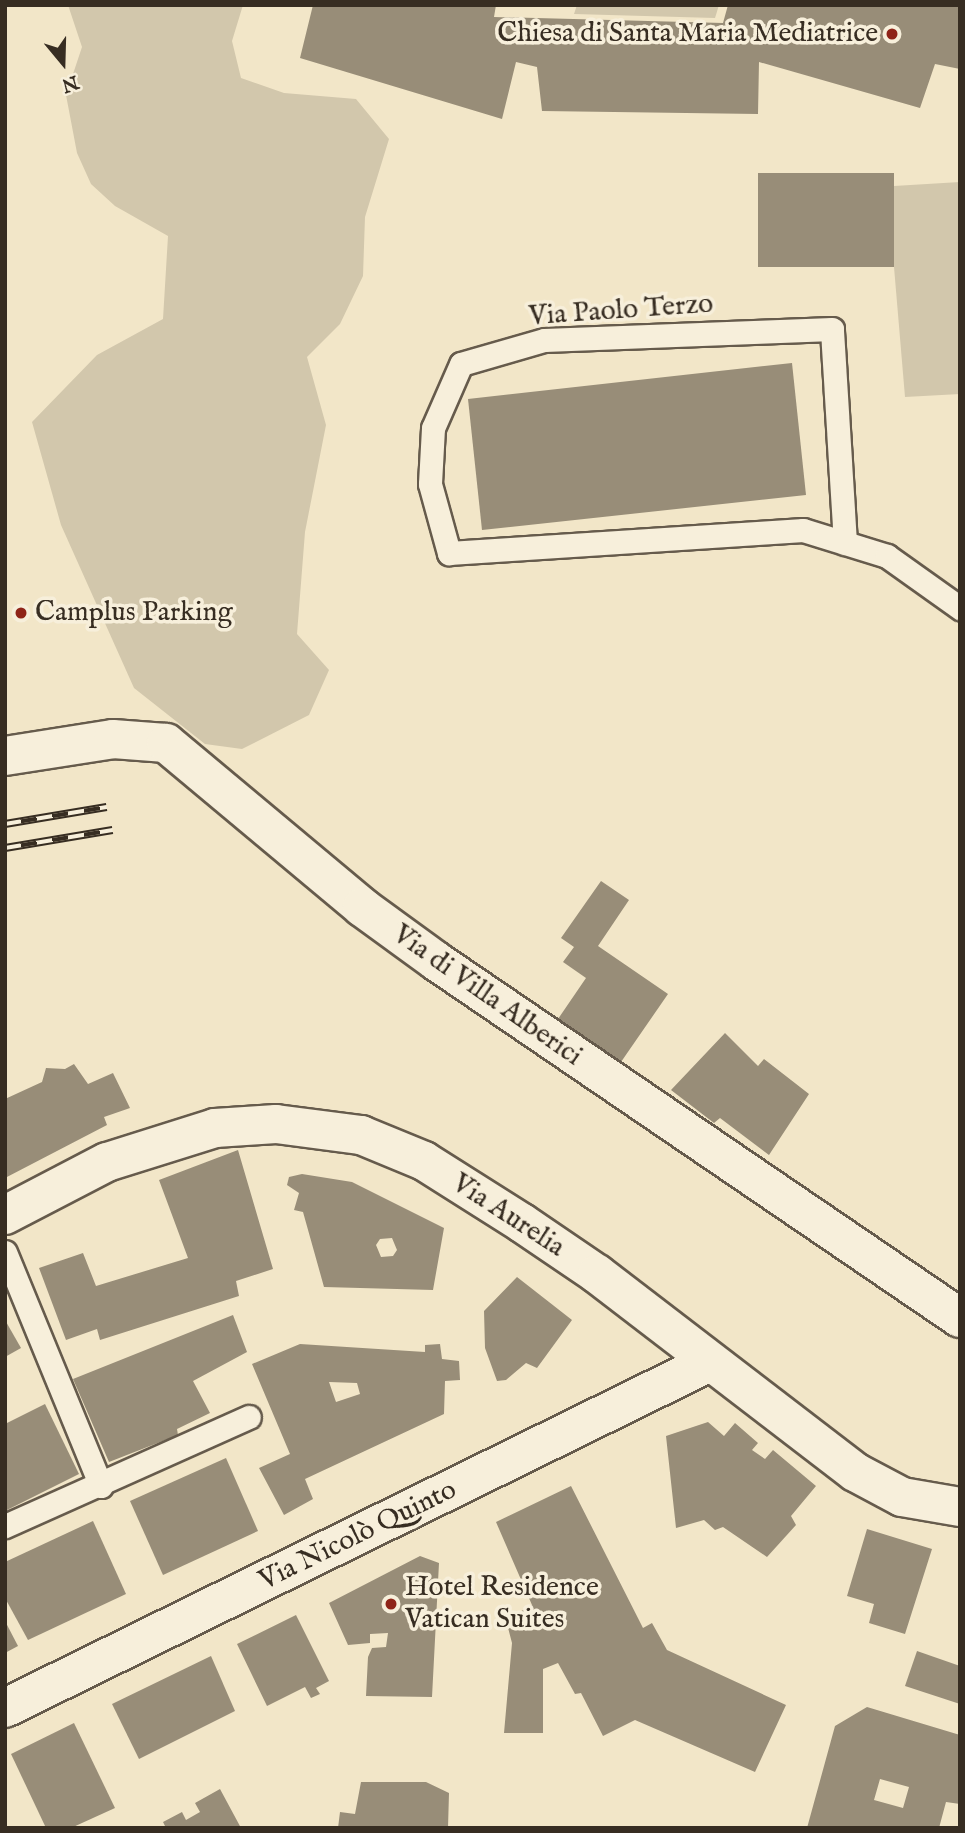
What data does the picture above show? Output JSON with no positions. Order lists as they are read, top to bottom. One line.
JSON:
{"streets":{"street":["Via di Villa Alberici","Via Aurelia","Via Nicolò Quinto"],"lane":["Via Paolo Terzo"]},"crossings":[["Via Aurelia","Via Nicolò Quinto"]],"places":["Chiesa di Santa Maria Mediatrice","Camplus Parking","Hotel Residence Vatican Suites"],"north":"bottom"}
